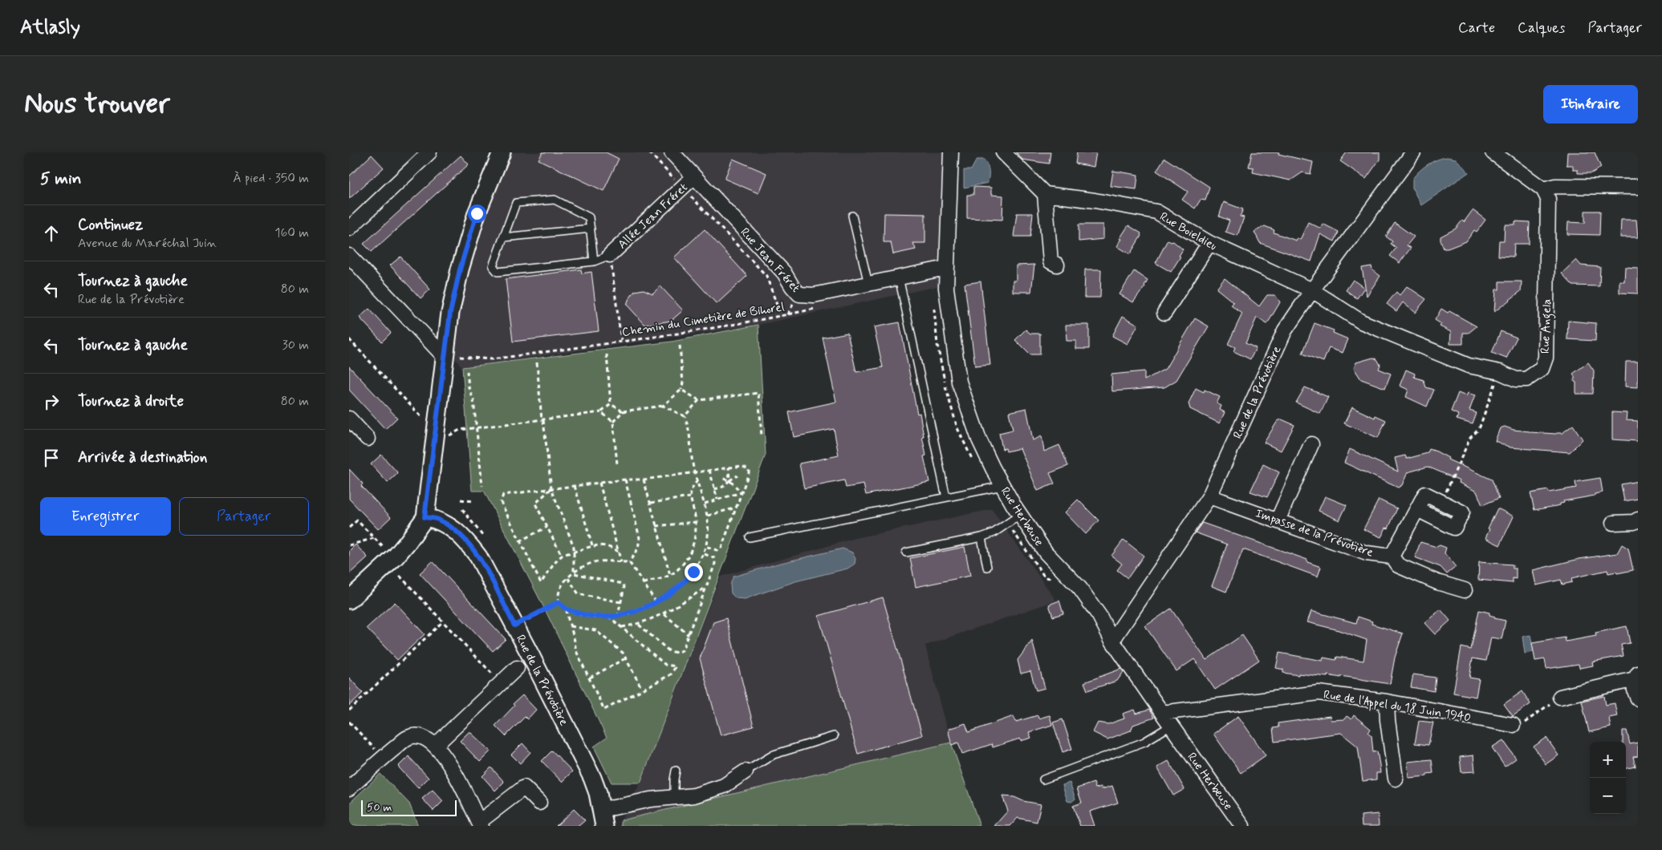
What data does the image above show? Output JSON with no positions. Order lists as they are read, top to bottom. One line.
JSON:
{"streets":{"street":["Allée Jean Fréret","Rue Boieldieu","Rue Jean Fréret","Rue Angela","Rue de la Prévotière","Rue Herbeuse","Impasse de la Prévotière","Rue de l'Appel du 18 Juin 1940"],"path":["Chemin du Cimetière de Bihorel"]},"crossings":[["Allée Jean Fréret","Rue Jean Fréret"],["Rue Boieldieu","Rue Angela"],["Rue Boieldieu","Rue de la Prévotière"],["Rue Jean Fréret","Rue Herbeuse"],["Rue Angela","Rue de la Prévotière"],["Rue de la Prévotière","Rue Herbeuse"],["Rue de la Prévotière","Impasse de la Prévotière"],["Rue Herbeuse","Rue de l'Appel du 18 Juin 1940"]],"scale_bar":"50 m","page":{"header":"Atlasly","nav":["Carte","Calques","Partager"],"buttons":["Itinéraire",["Enregistrer","Partager"]],"title":"Nous trouver","heading":["5 min","À pied · 350 m"],"list":[["Continuez","Avenue du Maréchal Juin","160 m"],["Tournez à gauche","Rue de la Prévotière","80 m"],["Tournez à gauche","30 m"],["Tournez à droite","80 m"],"Arrivée à destination"],"map_buttons":["+","−"],"scale":"50 m"}}
